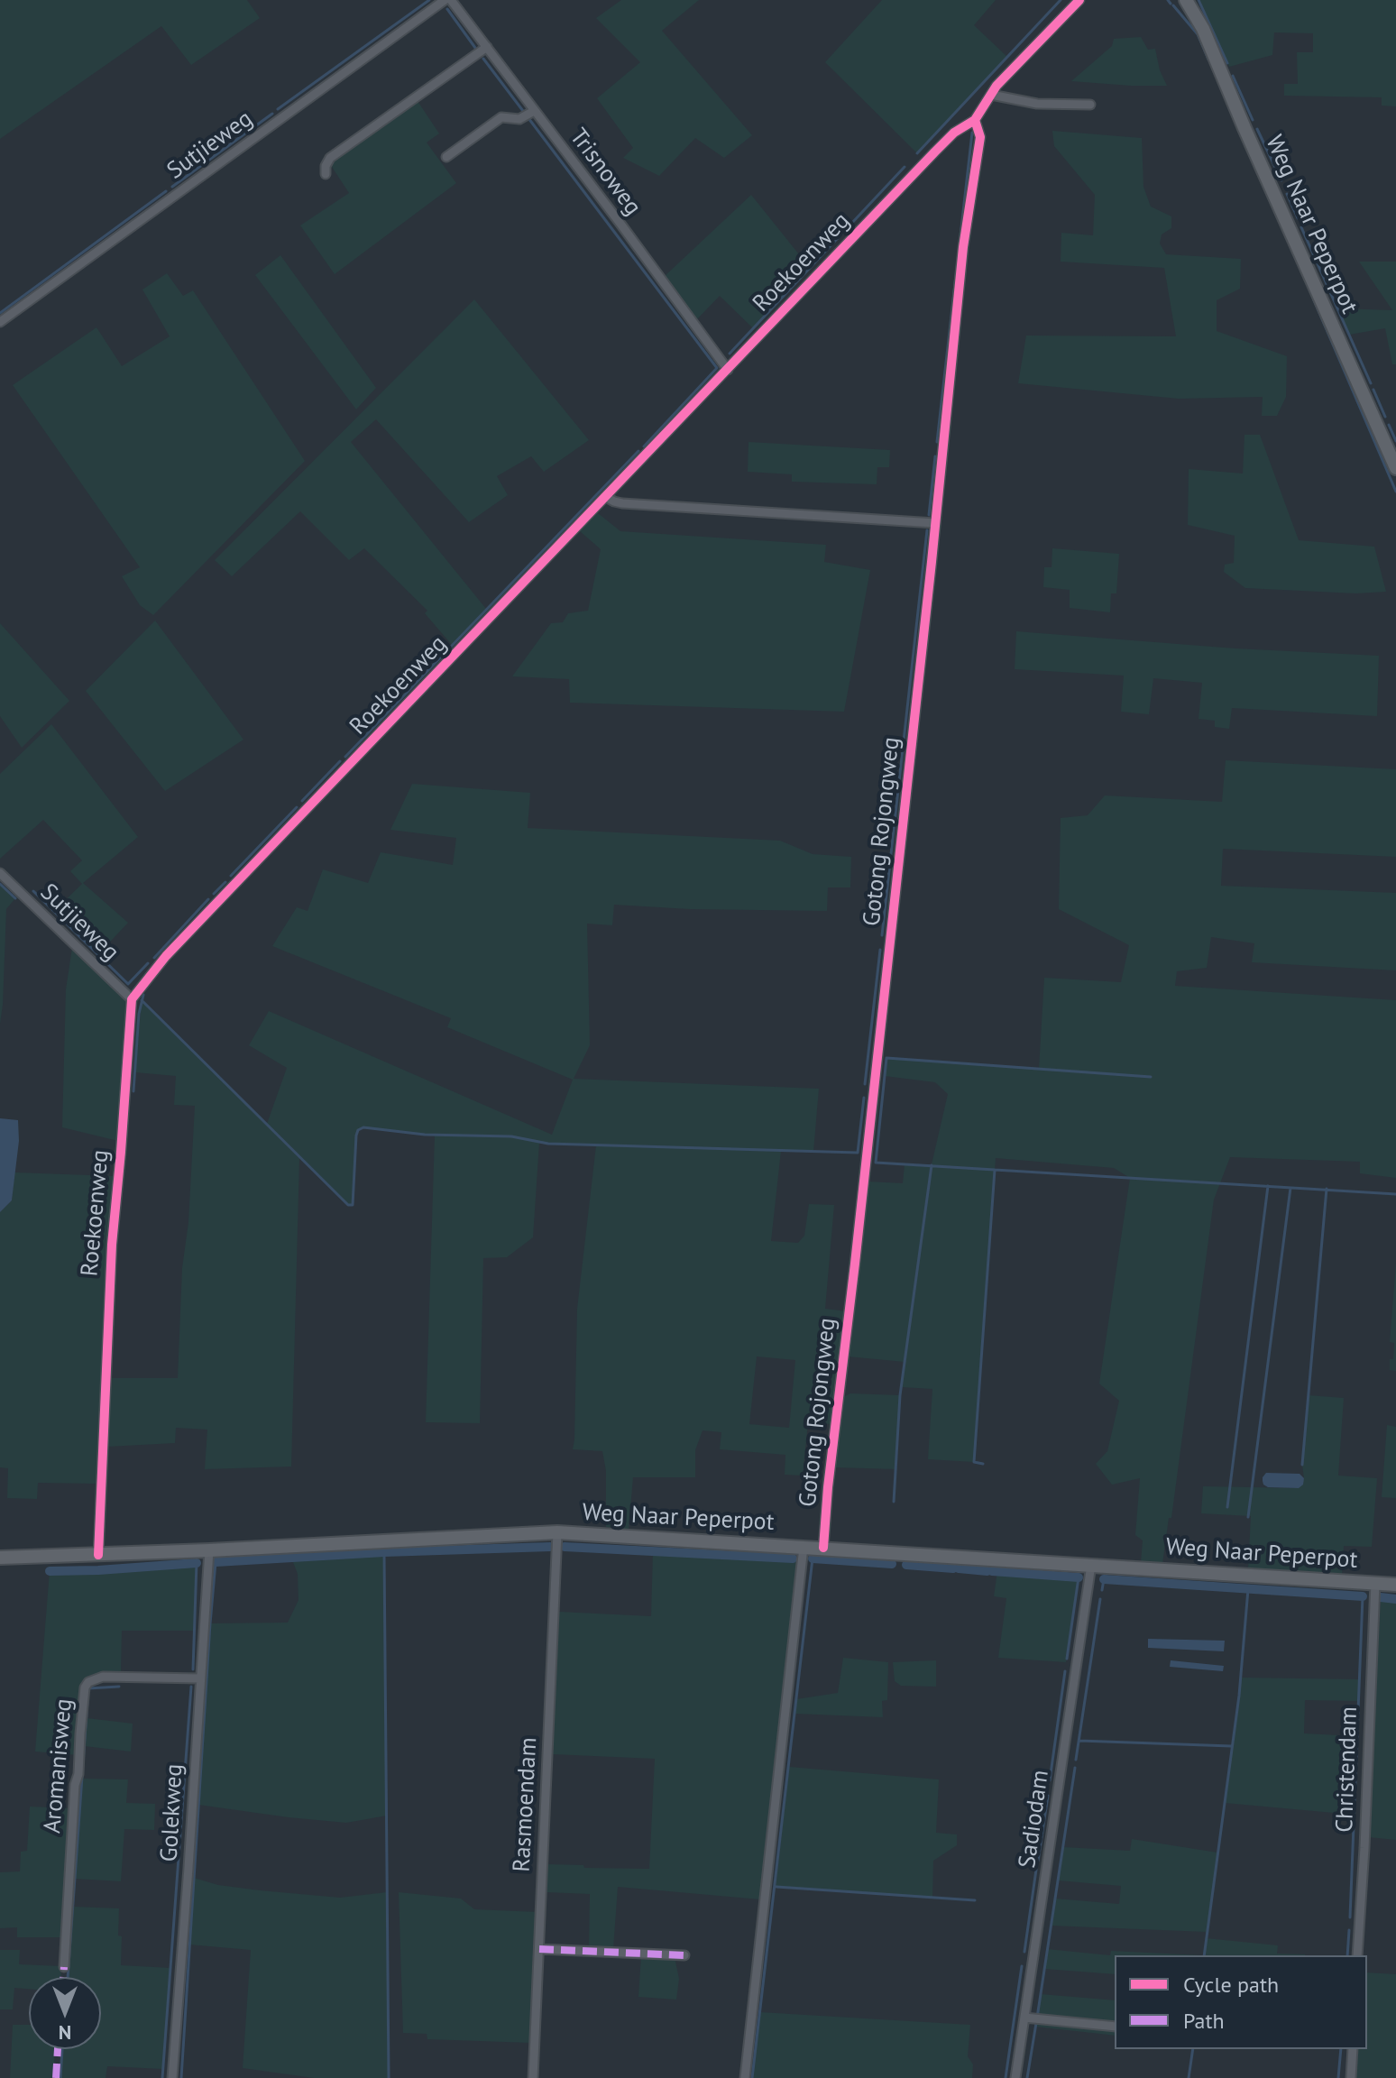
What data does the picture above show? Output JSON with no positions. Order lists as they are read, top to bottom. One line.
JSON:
{"streets":{"street":["Sutjieweg","Trisnoweg","Weg Naar Peperpot","Roekoenweg","Gotong Rojongweg","Aromanisweg","Christendam","Rasmoendam","Golekweg","Sadiodam"]},"crossings":[["Sutjieweg","Roekoenweg"],["Trisnoweg","Roekoenweg"],["Weg Naar Peperpot","Roekoenweg"],["Weg Naar Peperpot","Gotong Rojongweg"],["Weg Naar Peperpot","Christendam"],["Weg Naar Peperpot","Rasmoendam"],["Weg Naar Peperpot","Golekweg"],["Weg Naar Peperpot","Sadiodam"],["Roekoenweg","Gotong Rojongweg"],["Aromanisweg","Golekweg"]],"legend":["Cycle path","Path"],"north":"bottom"}
